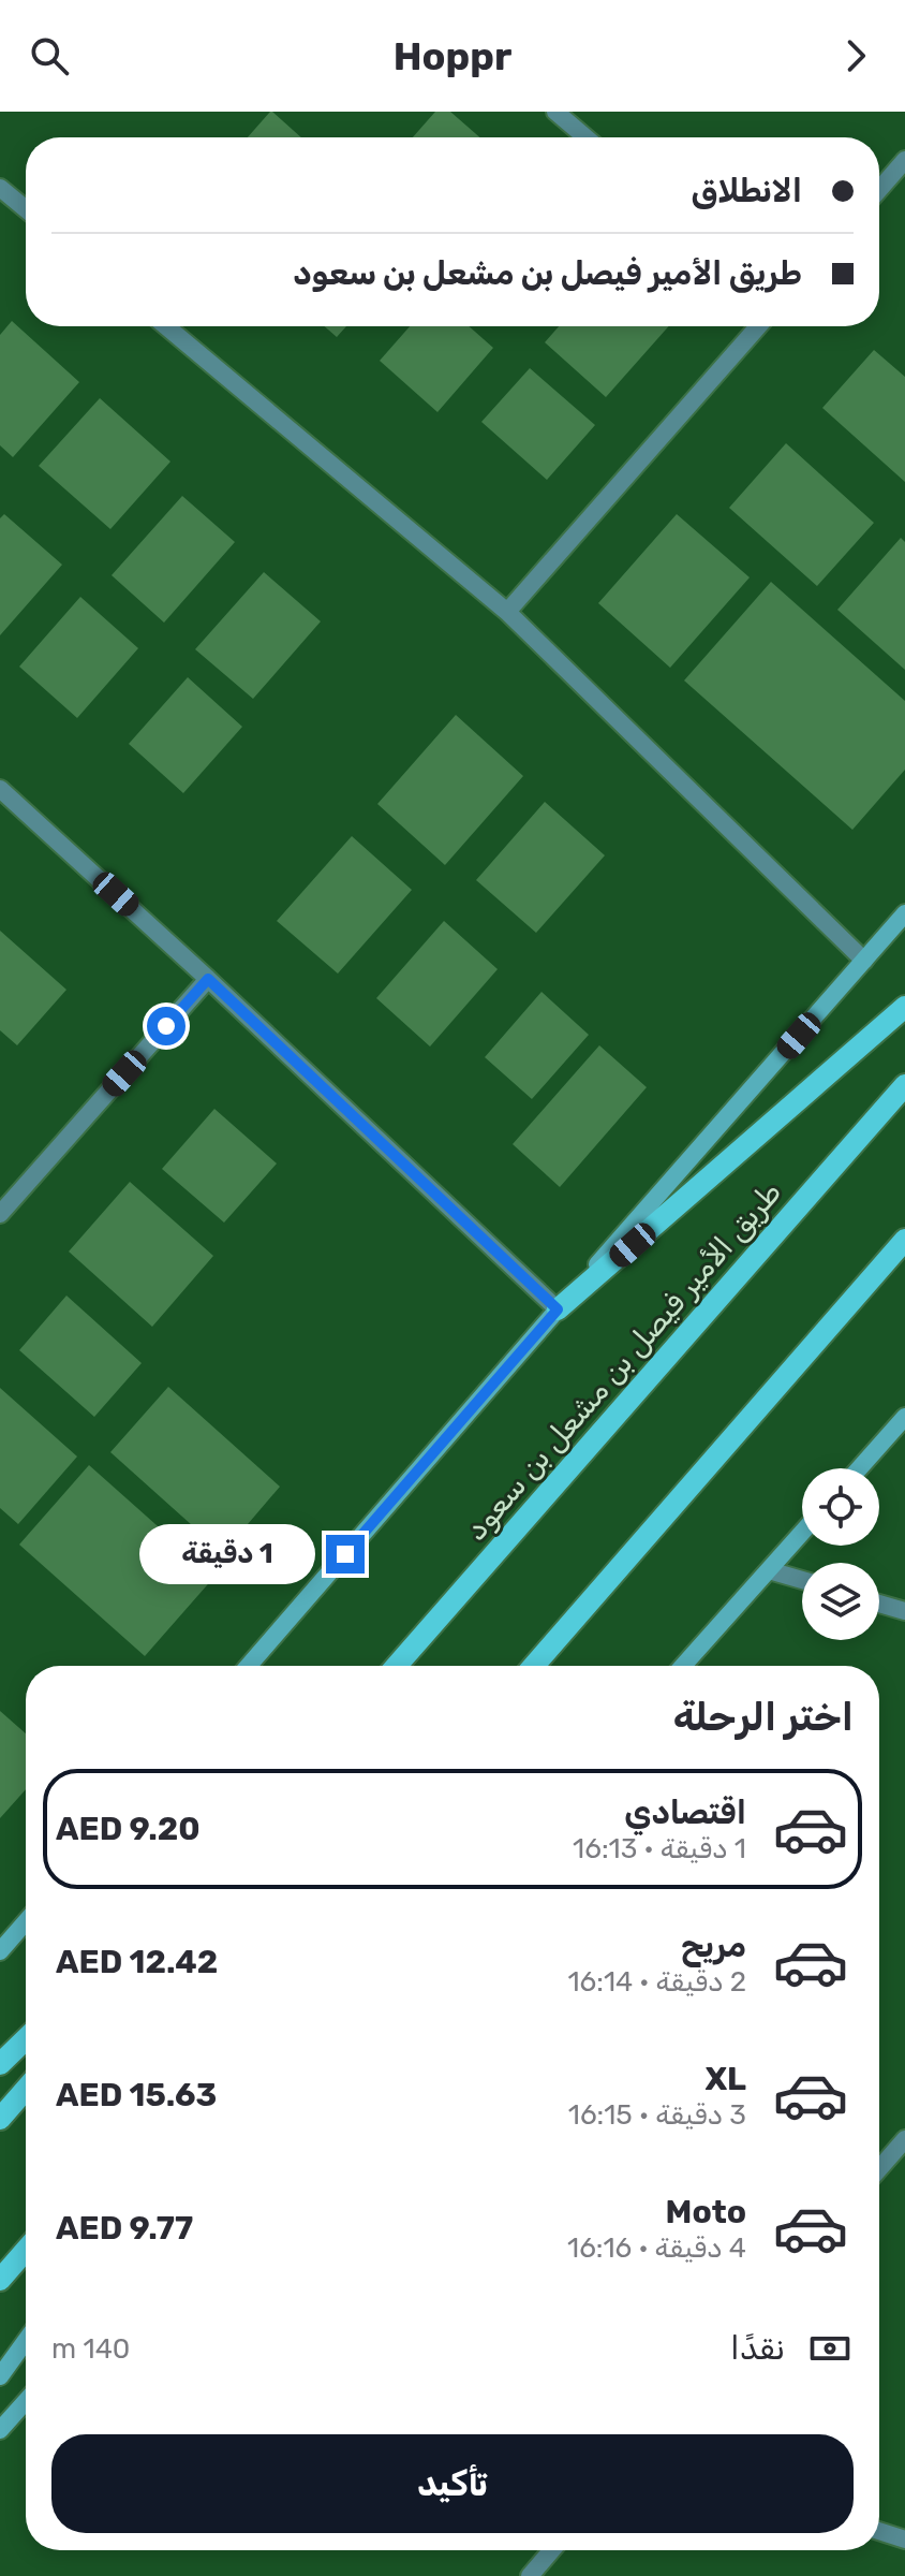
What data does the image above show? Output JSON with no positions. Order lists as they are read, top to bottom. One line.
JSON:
{"streets":{"main road":["طريق الأمير فيصل بن مشعل بن سعود"]},"page":{"header":"Hoppr","banner":["الانطلاق","طريق الأمير فيصل بن مشعل بن سعود"],"bubble":"1 دقيقة","heading":"اختر الرحلة","list":[{"name":"اقتصادي","note":"1 دقيقة · 16:13","value":"AED 9.20"},{"name":"مريح","note":"2 دقيقة · 16:14","value":"AED 12.42"},{"name":"XL","note":"3 دقيقة · 16:15","value":"AED 15.63"},{"name":"Moto","note":"4 دقيقة · 16:16","value":"AED 9.77"}],"pay":["نقدًا","140 m"],"buttons":"تأكيد"}}
